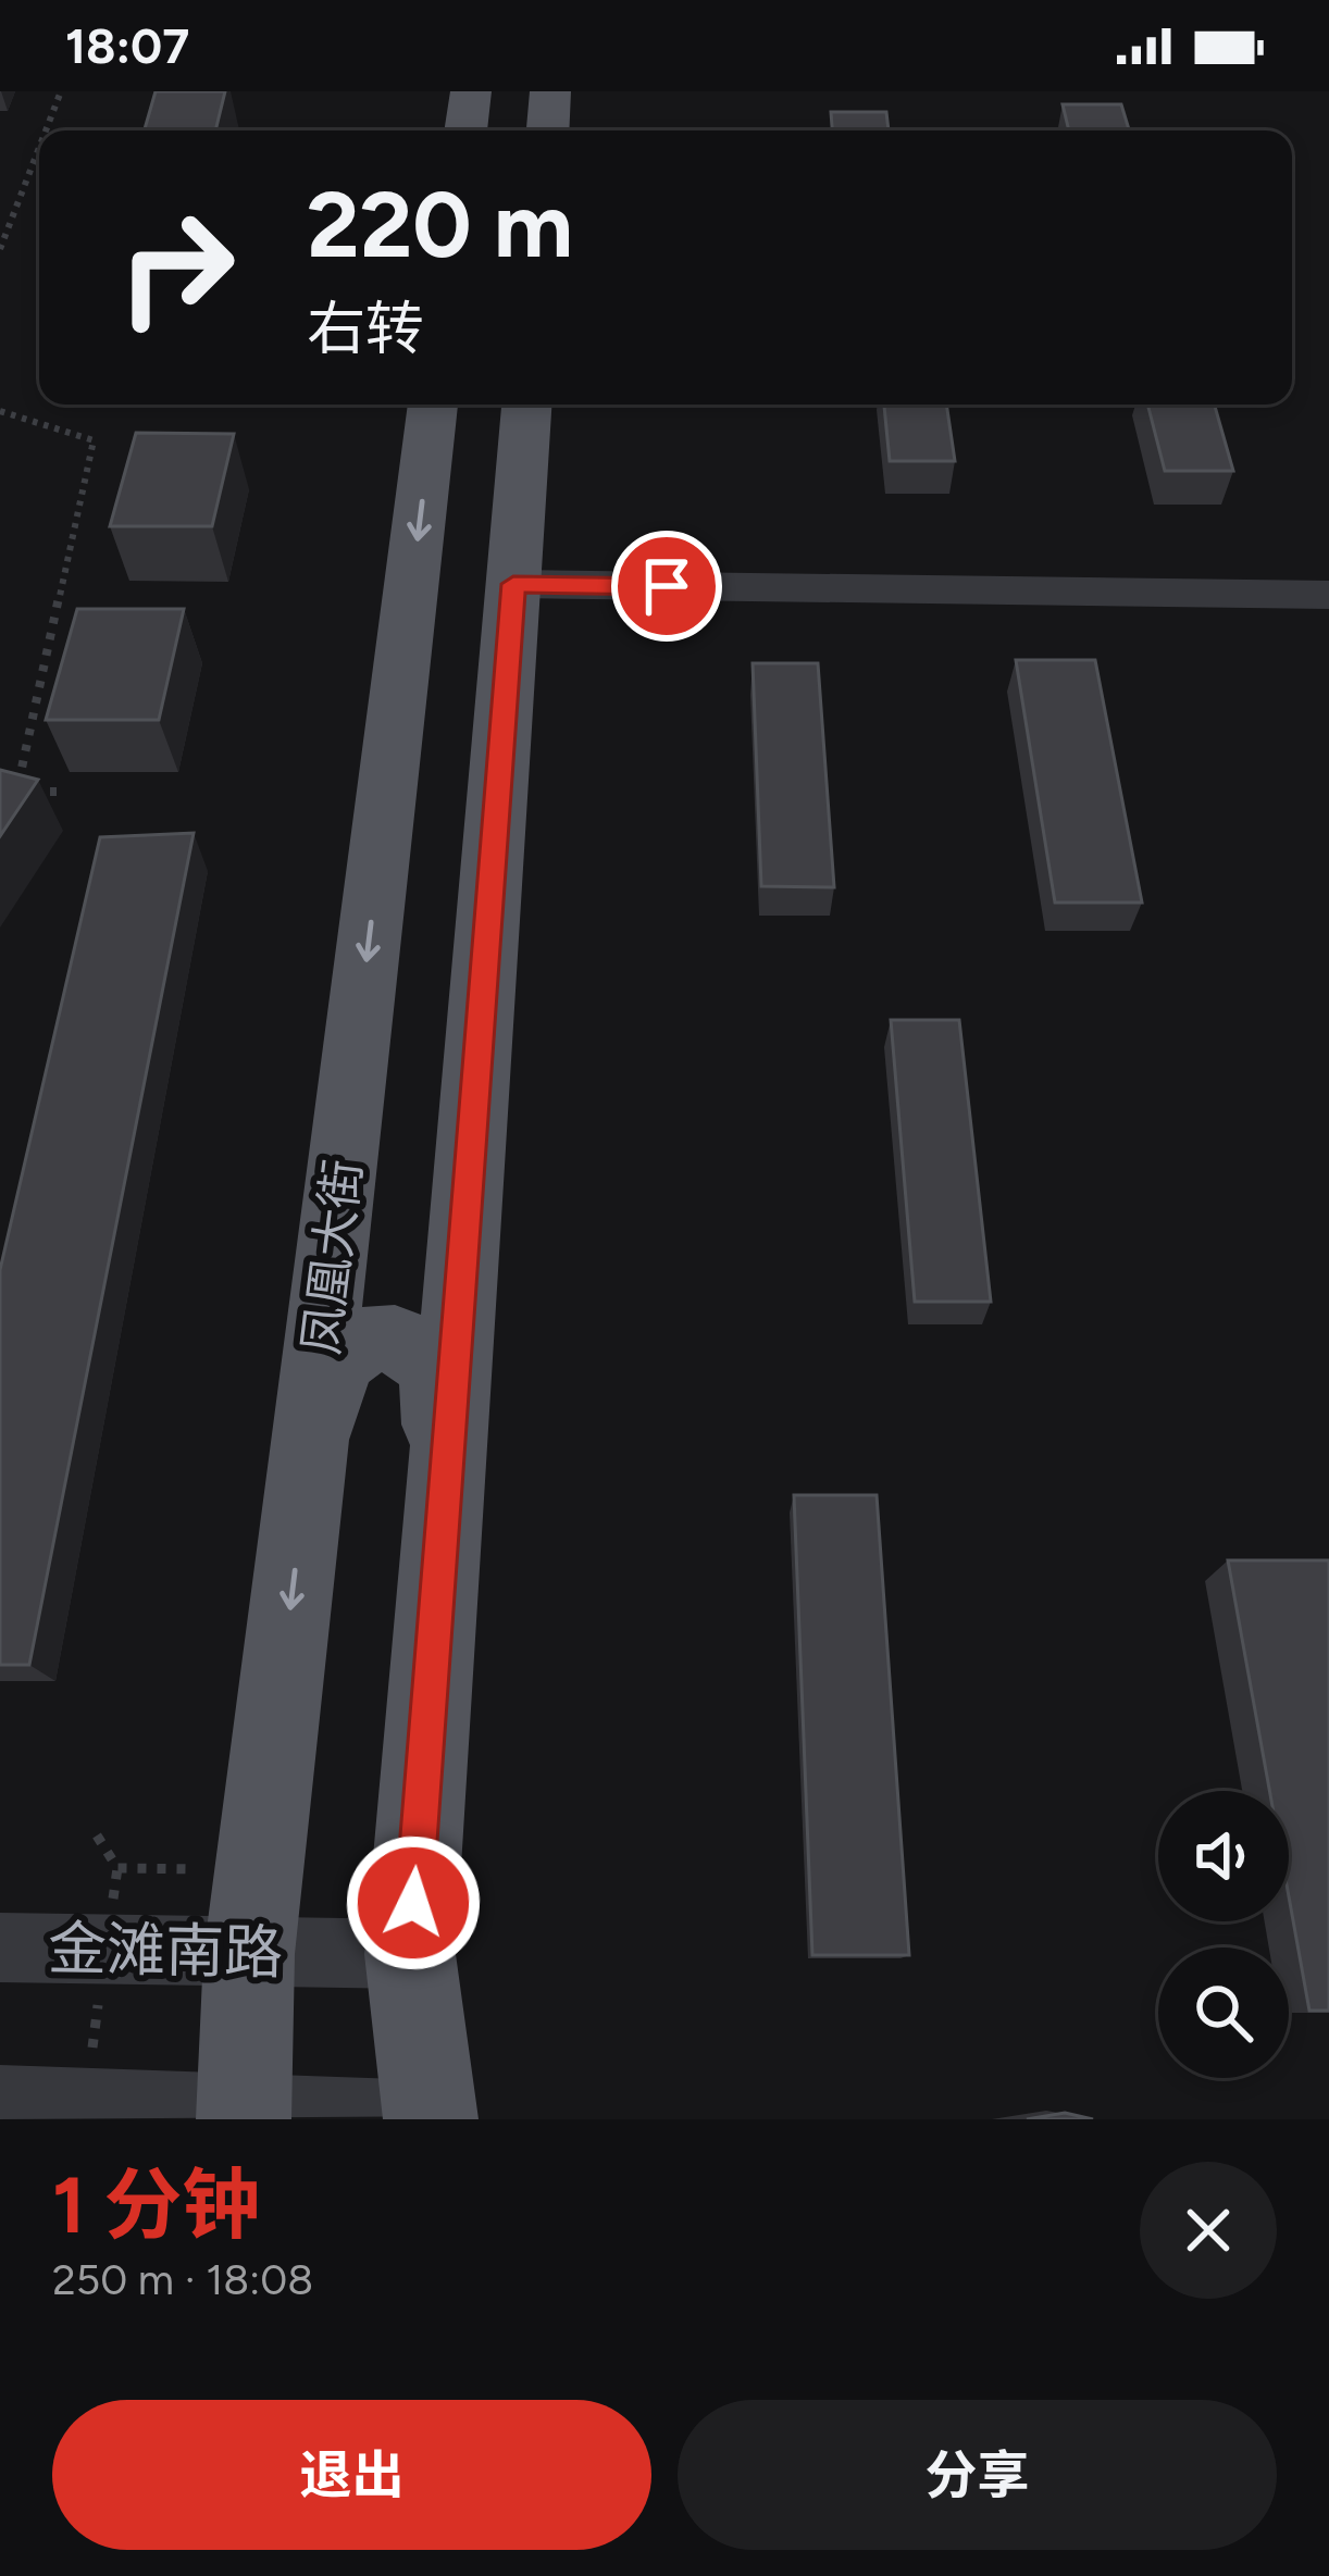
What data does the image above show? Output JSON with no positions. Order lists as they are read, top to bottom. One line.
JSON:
{"streets":{"main road":["凤凰大街"],"street":["金滩南路"]},"crossings":[["凤凰大街","金滩南路"]],"page":{"status":"18:07","turn":["220 m","右转"],"heading":["1 分钟","250 m · 18:08"],"buttons":["退出","分享"]}}
